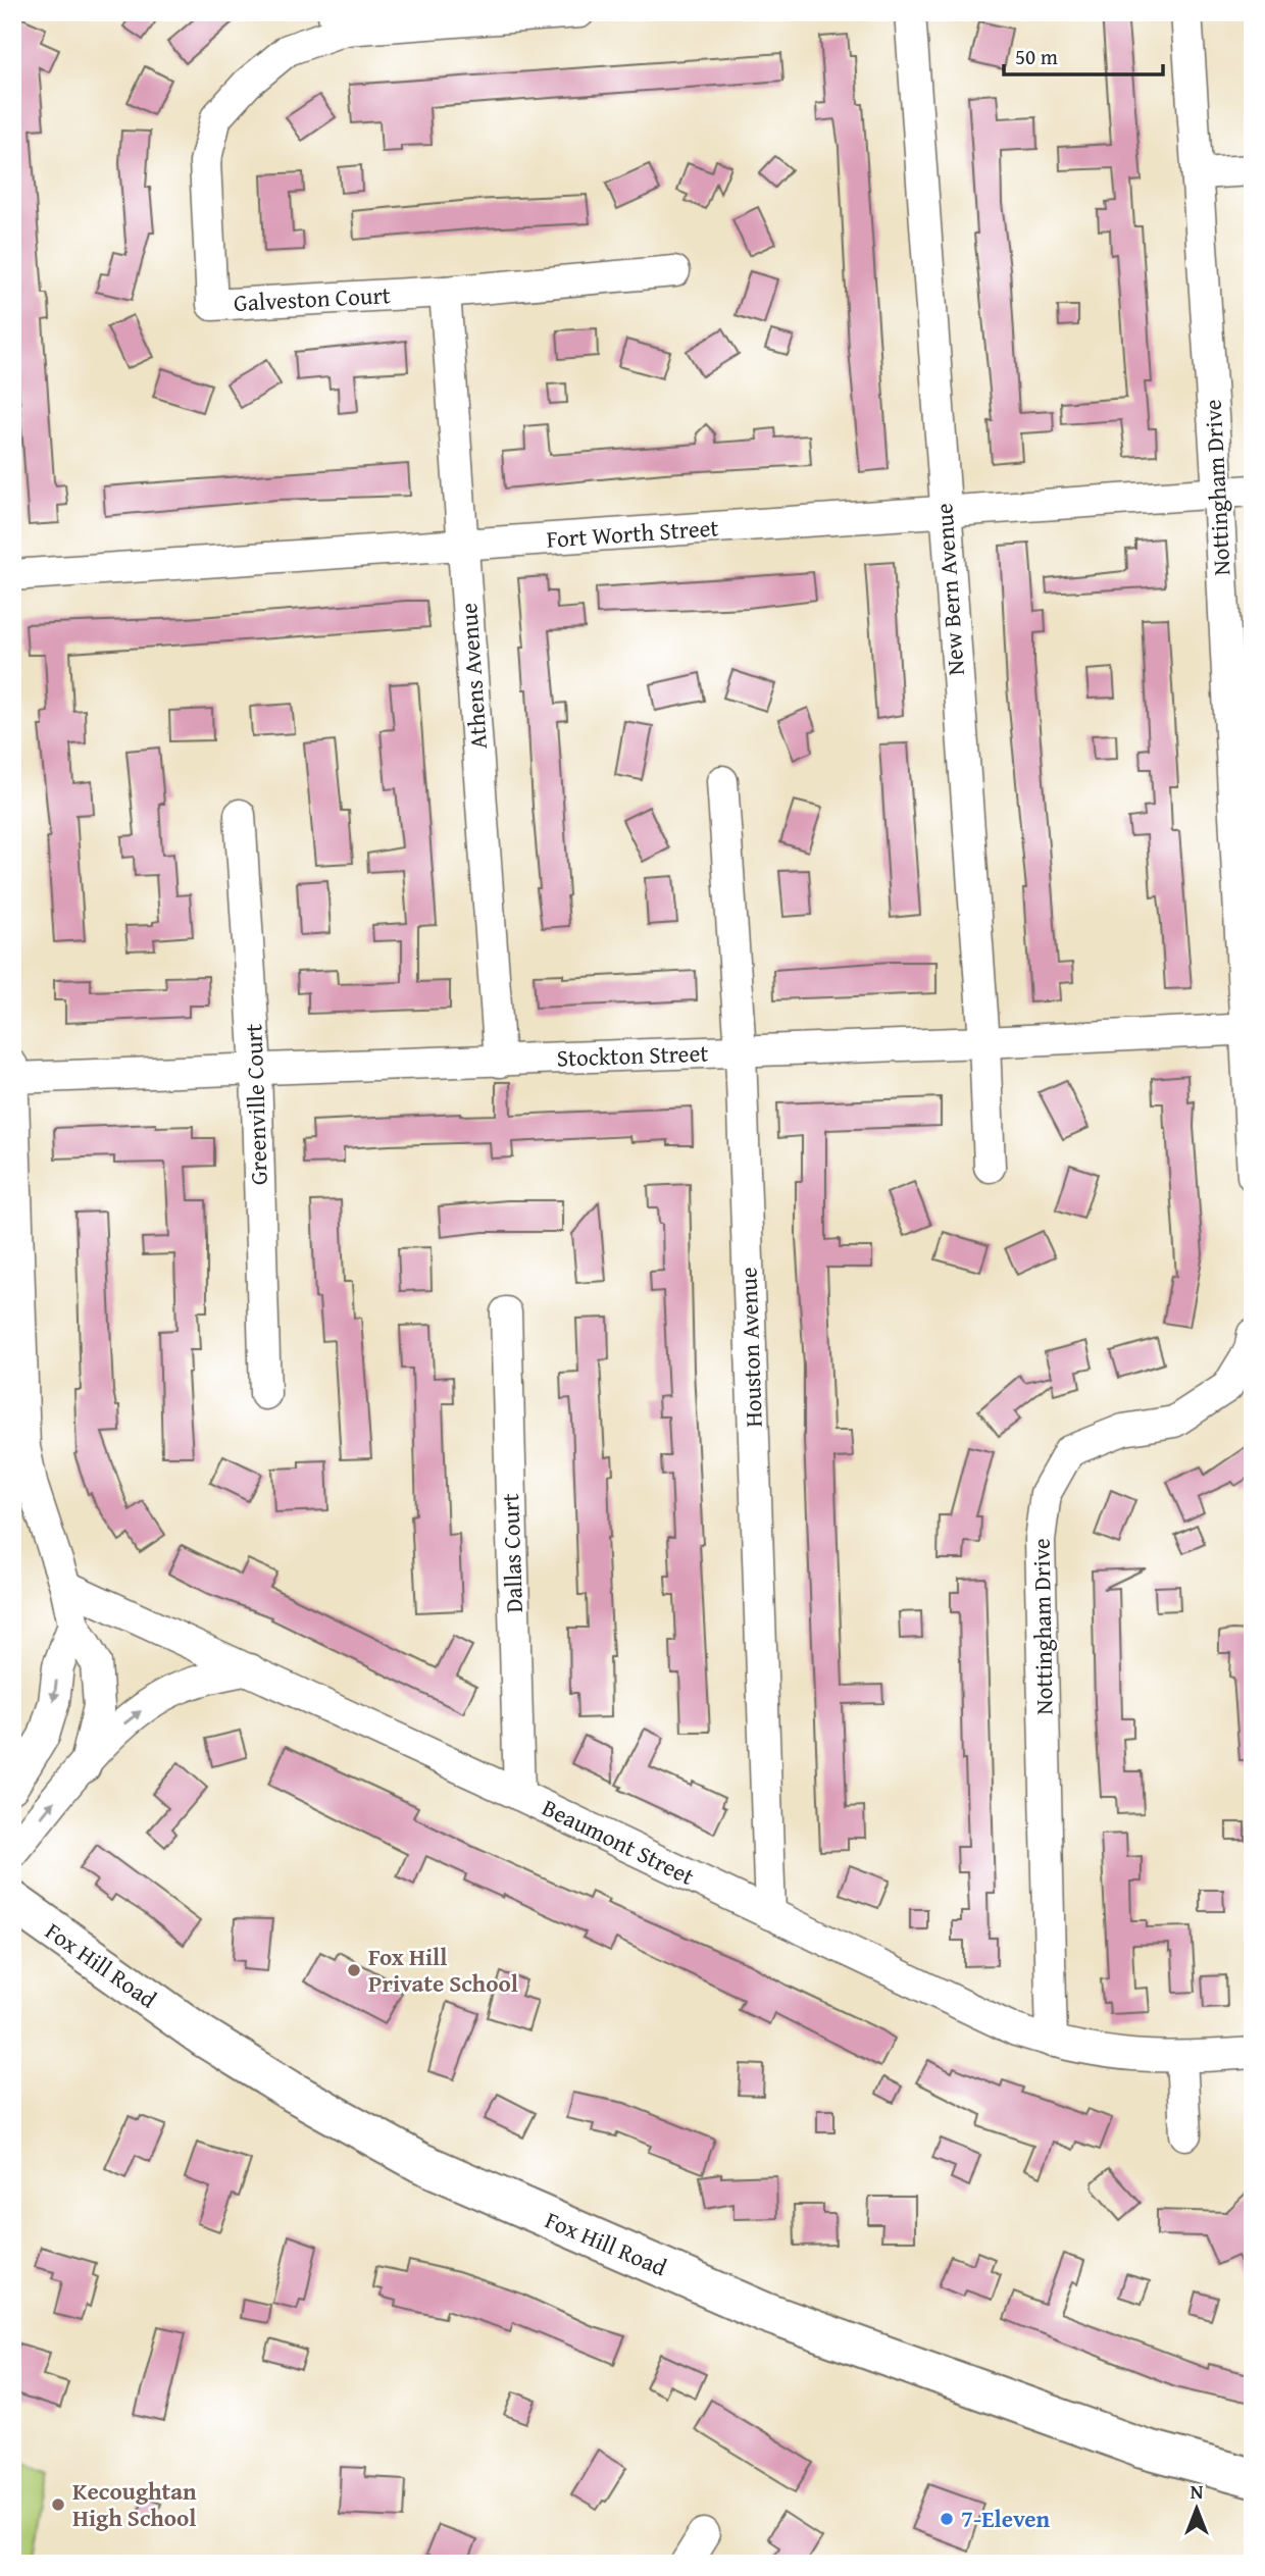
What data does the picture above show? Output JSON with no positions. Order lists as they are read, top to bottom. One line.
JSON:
{"streets":{"main road":["Fox Hill Road"],"street":["Galveston Court","Nottingham Drive","Fort Worth Street","New Bern Avenue","Athens Avenue","Stockton Street","Greenville Court","Houston Avenue","Dallas Court","Beaumont Street"]},"crossings":[["Galveston Court","Athens Avenue"],["Nottingham Drive","Fort Worth Street"],["Nottingham Drive","Stockton Street"],["Nottingham Drive","Beaumont Street"],["Fort Worth Street","New Bern Avenue"],["Fort Worth Street","Athens Avenue"],["New Bern Avenue","Stockton Street"],["Athens Avenue","Stockton Street"],["Stockton Street","Greenville Court"],["Stockton Street","Houston Avenue"],["Houston Avenue","Beaumont Street"],["Dallas Court","Beaumont Street"]],"places":["Fox Hill Private School","Kecoughtan High School","7-Eleven"],"scale_bar":"50 m","north":"top"}
